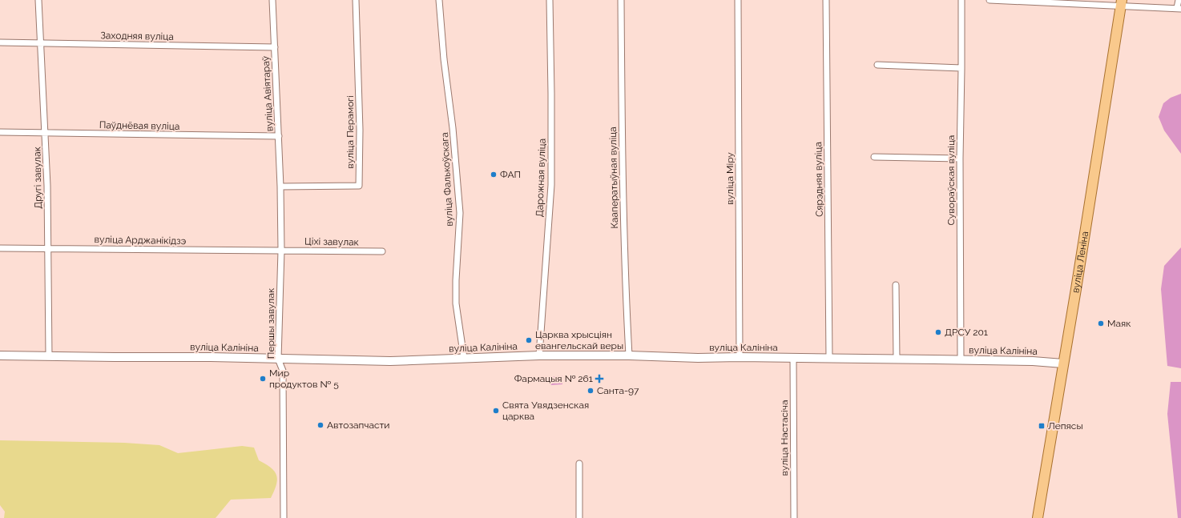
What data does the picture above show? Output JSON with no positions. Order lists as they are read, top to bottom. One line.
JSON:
{"streets":{"main road":["вуліца Леніна"],"street":["Заходняя вуліца","вуліца Авіятараў","Паўднёвая вуліца","вуліца Перамогі","Другі завулак","Дарожная вуліца","Кааператыўная вуліца","вуліца Міру","вуліца Фалькоўскага","Сярэдняя вуліца","Сувораўская вуліца","вуліца Арджанікідзэ","Ціхі завулак","Першы завулак","вуліца Калініна","вуліца Настасіча"]},"crossings":[["Заходняя вуліца","вуліца Авіятараў"],["Заходняя вуліца","Другі завулак"],["вуліца Авіятараў","Паўднёвая вуліца"],["вуліца Авіятараў","вуліца Перамогі"],["вуліца Авіятараў","Першы завулак"],["Паўднёвая вуліца","Другі завулак"],["вуліца Перамогі","Першы завулак"],["Другі завулак","вуліца Арджанікідзэ"],["Другі завулак","вуліца Калініна"],["Дарожная вуліца","вуліца Калініна"],["Кааператыўная вуліца","вуліца Калініна"],["вуліца Міру","вуліца Калініна"],["вуліца Фалькоўскага","вуліца Калініна"],["Сярэдняя вуліца","вуліца Калініна"],["Сувораўская вуліца","вуліца Калініна"],["вуліца Арджанікідзэ","Ціхі завулак"],["вуліца Арджанікідзэ","Першы завулак"],["Ціхі завулак","Першы завулак"],["вуліца Леніна","вуліца Калініна"],["Першы завулак","вуліца Калініна"],["вуліца Калініна","вуліца Настасіча"]],"places":{"other":["ФАП","Маяк","ДРСУ 201","Царква хрысціян евангельскай веры","Мир продуктов № 5","Санта-97","Свята Увядзенская царква","Автозапчасти"],"health":["Фармацыя № 261"],"transit":["Лепясы"]}}
